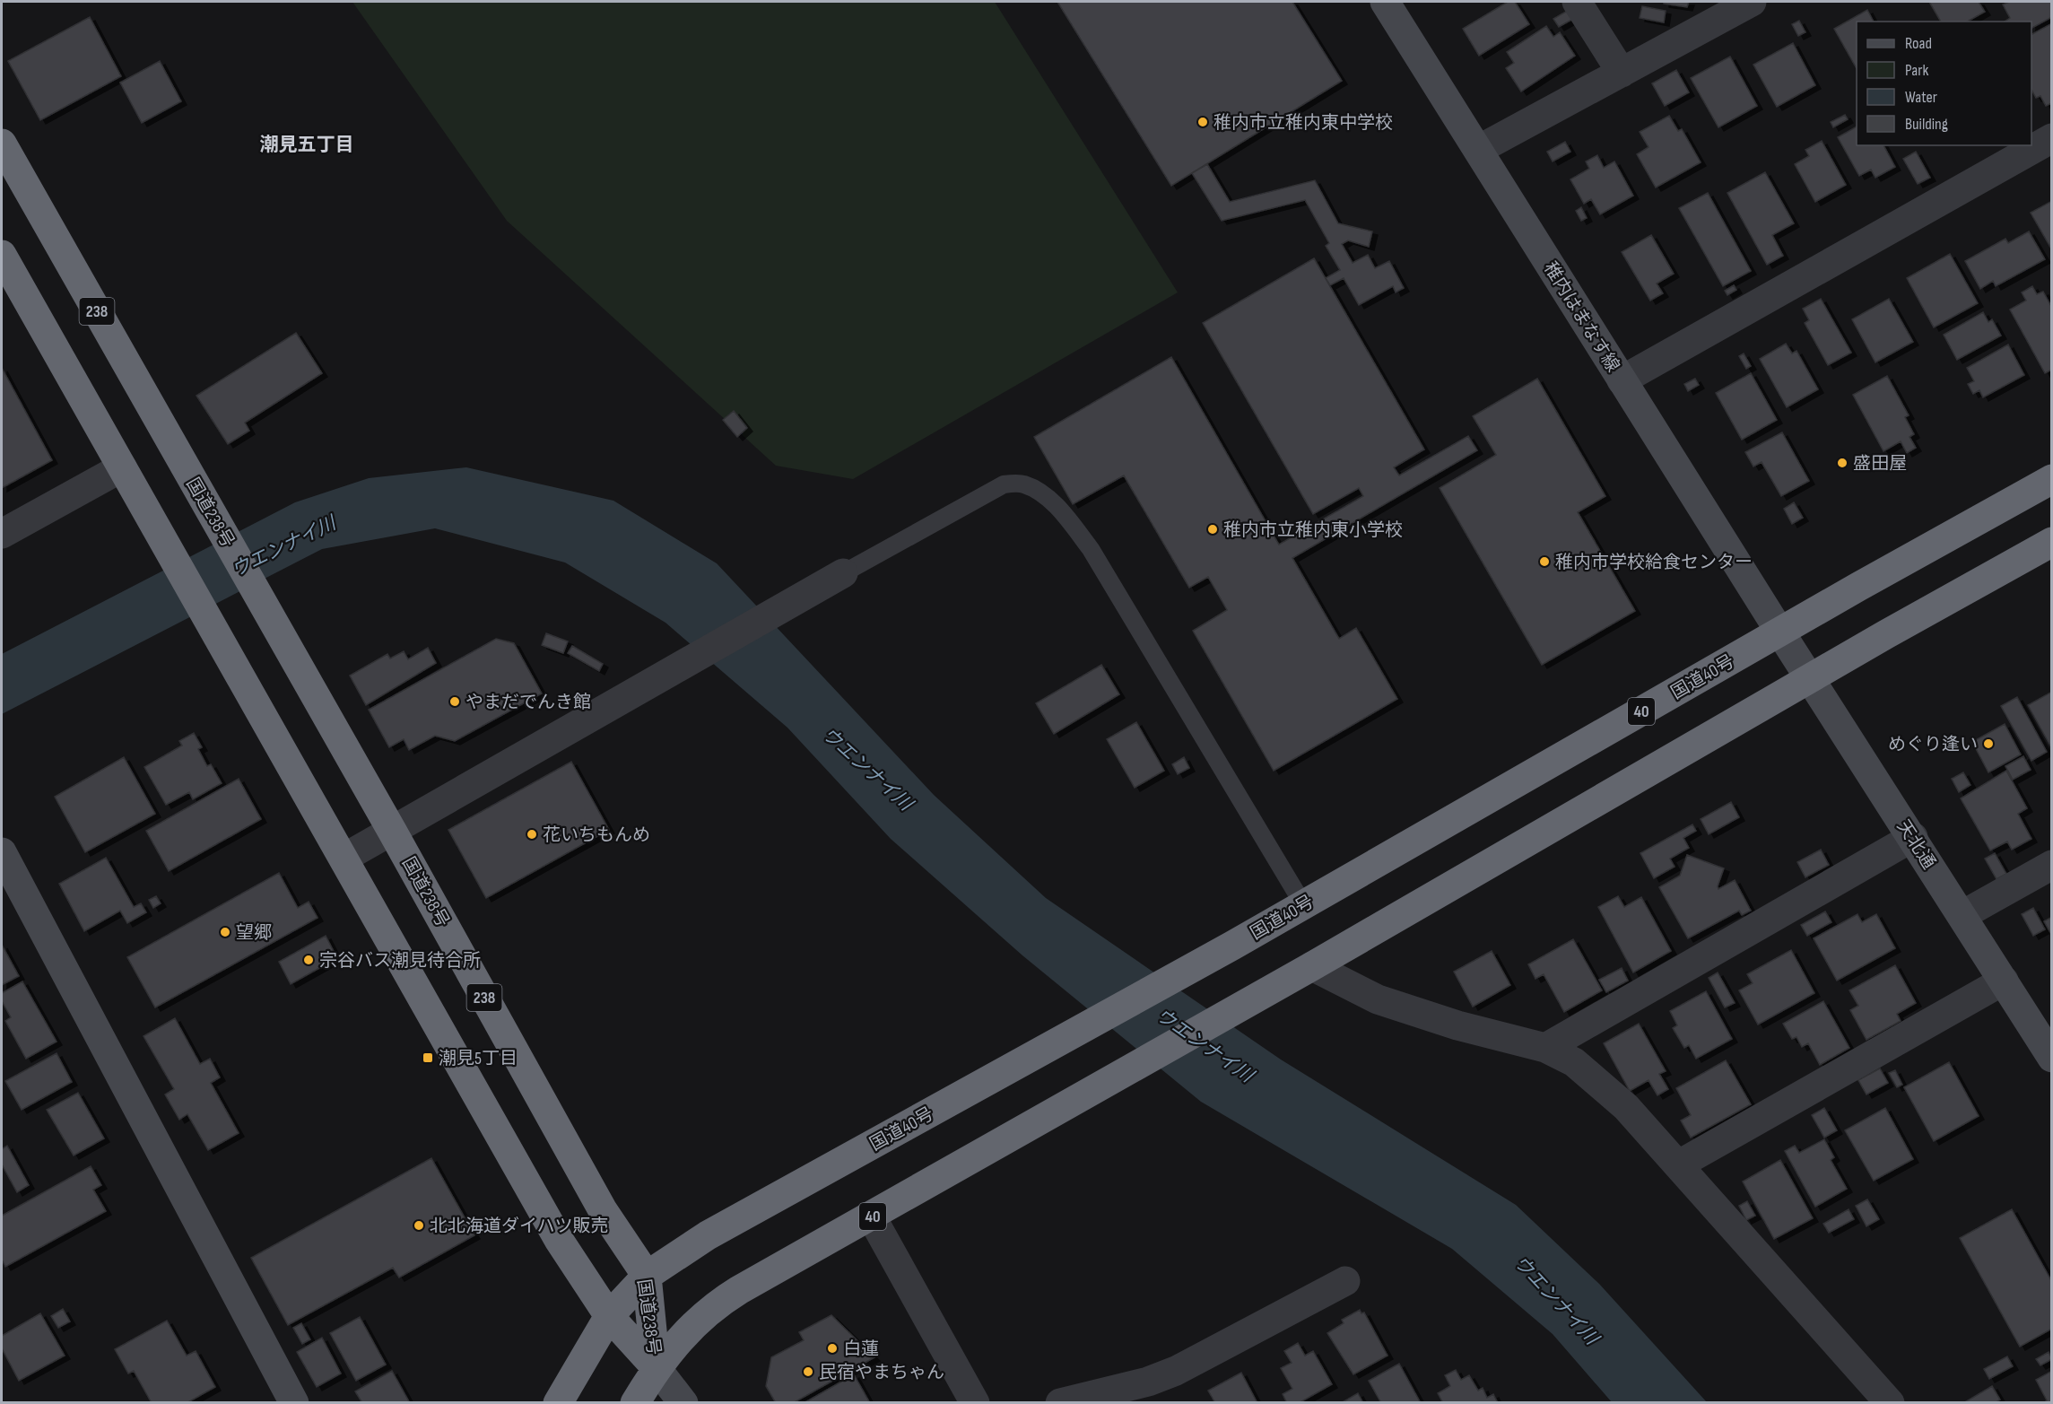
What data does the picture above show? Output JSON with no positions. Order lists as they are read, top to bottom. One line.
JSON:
{"streets":{"highway":["238","国道238号","国道40号","40"],"street":["稚内はまなす線","天北通"]},"crossings":[["稚内はまなす線","国道40号"],["稚内はまなす線","天北通"],["国道238号","国道40号"],["国道238号","40"],["国道40号","天北通"],["40","天北通"]],"districts":["潮見五丁目"],"water":["ウエンナイ川"],"places":{"other":["稚内市立稚内東中学校","盛田屋","稚内市立稚内東小学校","稚内市学校給食センター","やまだでんき館","めぐり逢い","花いちもんめ","望郷","宗谷バス潮見待合所","北北海道ダイハツ販売","白蓮","民宿やまちゃん"],"transit":["潮見5丁目"]},"legend":["Road","Park","Water","Building"]}
